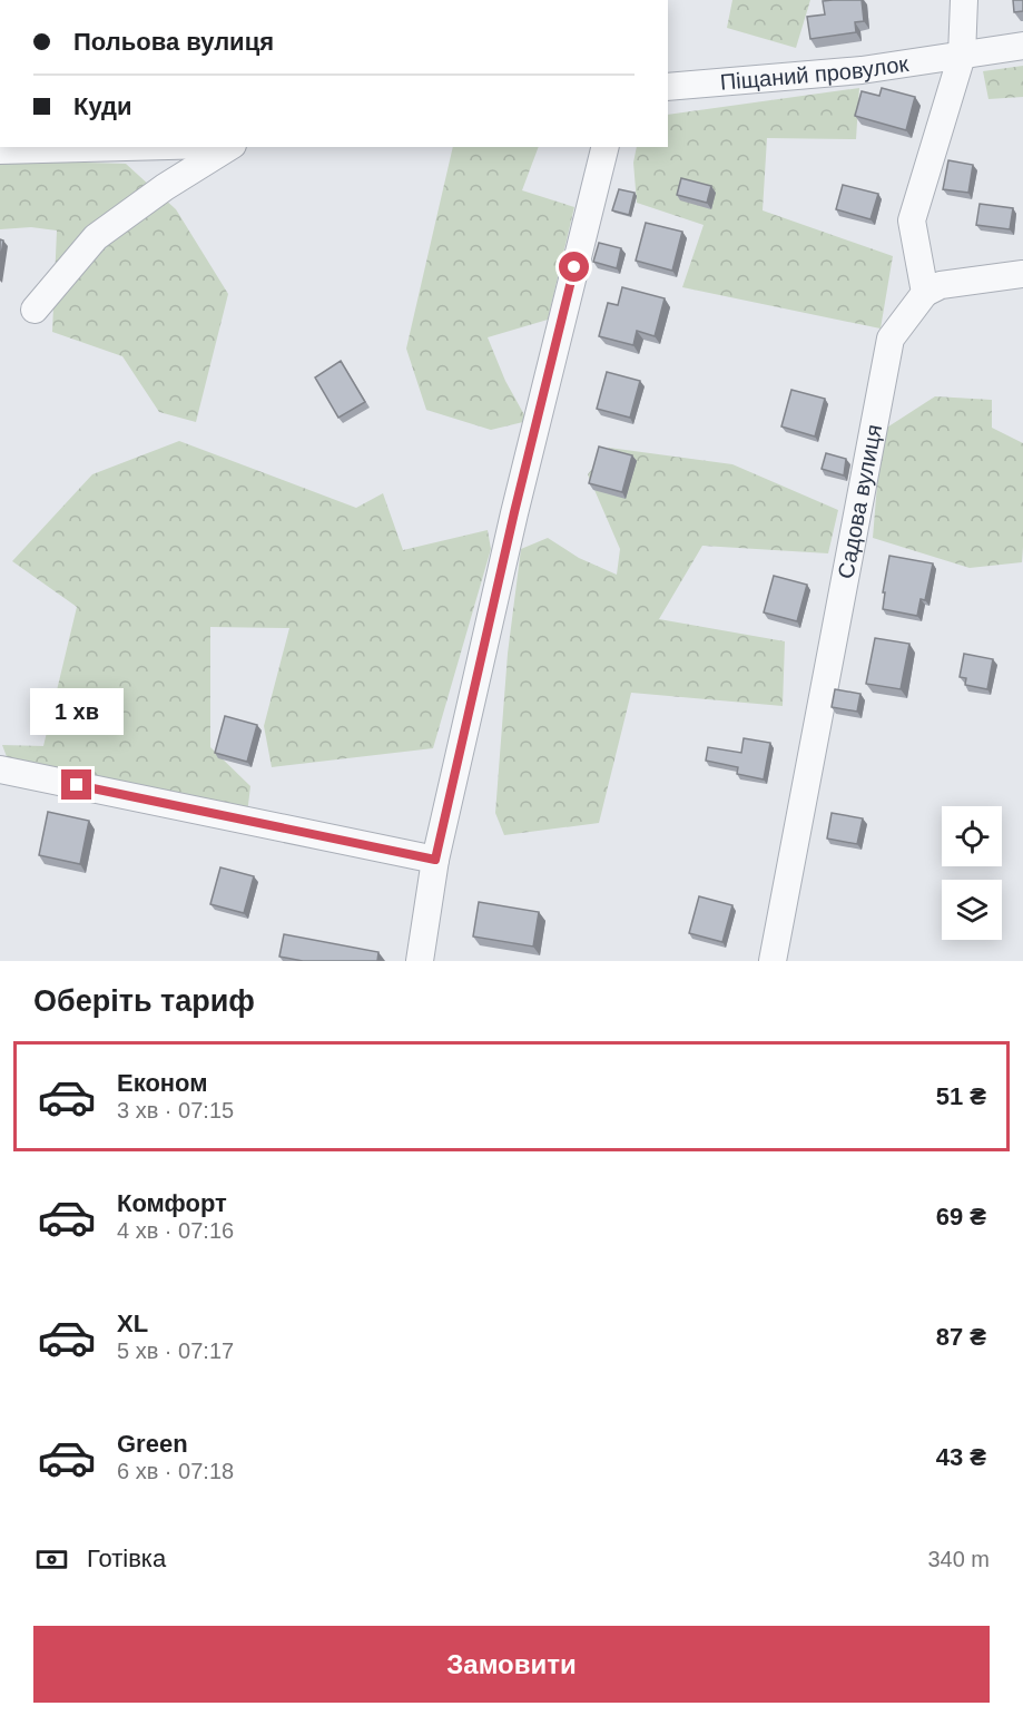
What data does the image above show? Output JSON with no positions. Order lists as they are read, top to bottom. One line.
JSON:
{"streets":{"street":["Піщаний провулок","Садова вулиця"]},"page":{"banner":["Польова вулиця","Куди"],"bubble":"1 хв","heading":"Оберіть тариф","list":[{"name":"Економ","note":"3 хв · 07:15","value":"51 ₴"},{"name":"Комфорт","note":"4 хв · 07:16","value":"69 ₴"},{"name":"XL","note":"5 хв · 07:17","value":"87 ₴"},{"name":"Green","note":"6 хв · 07:18","value":"43 ₴"}],"pay":["Готівка","340 m"],"buttons":"Замовити"}}
